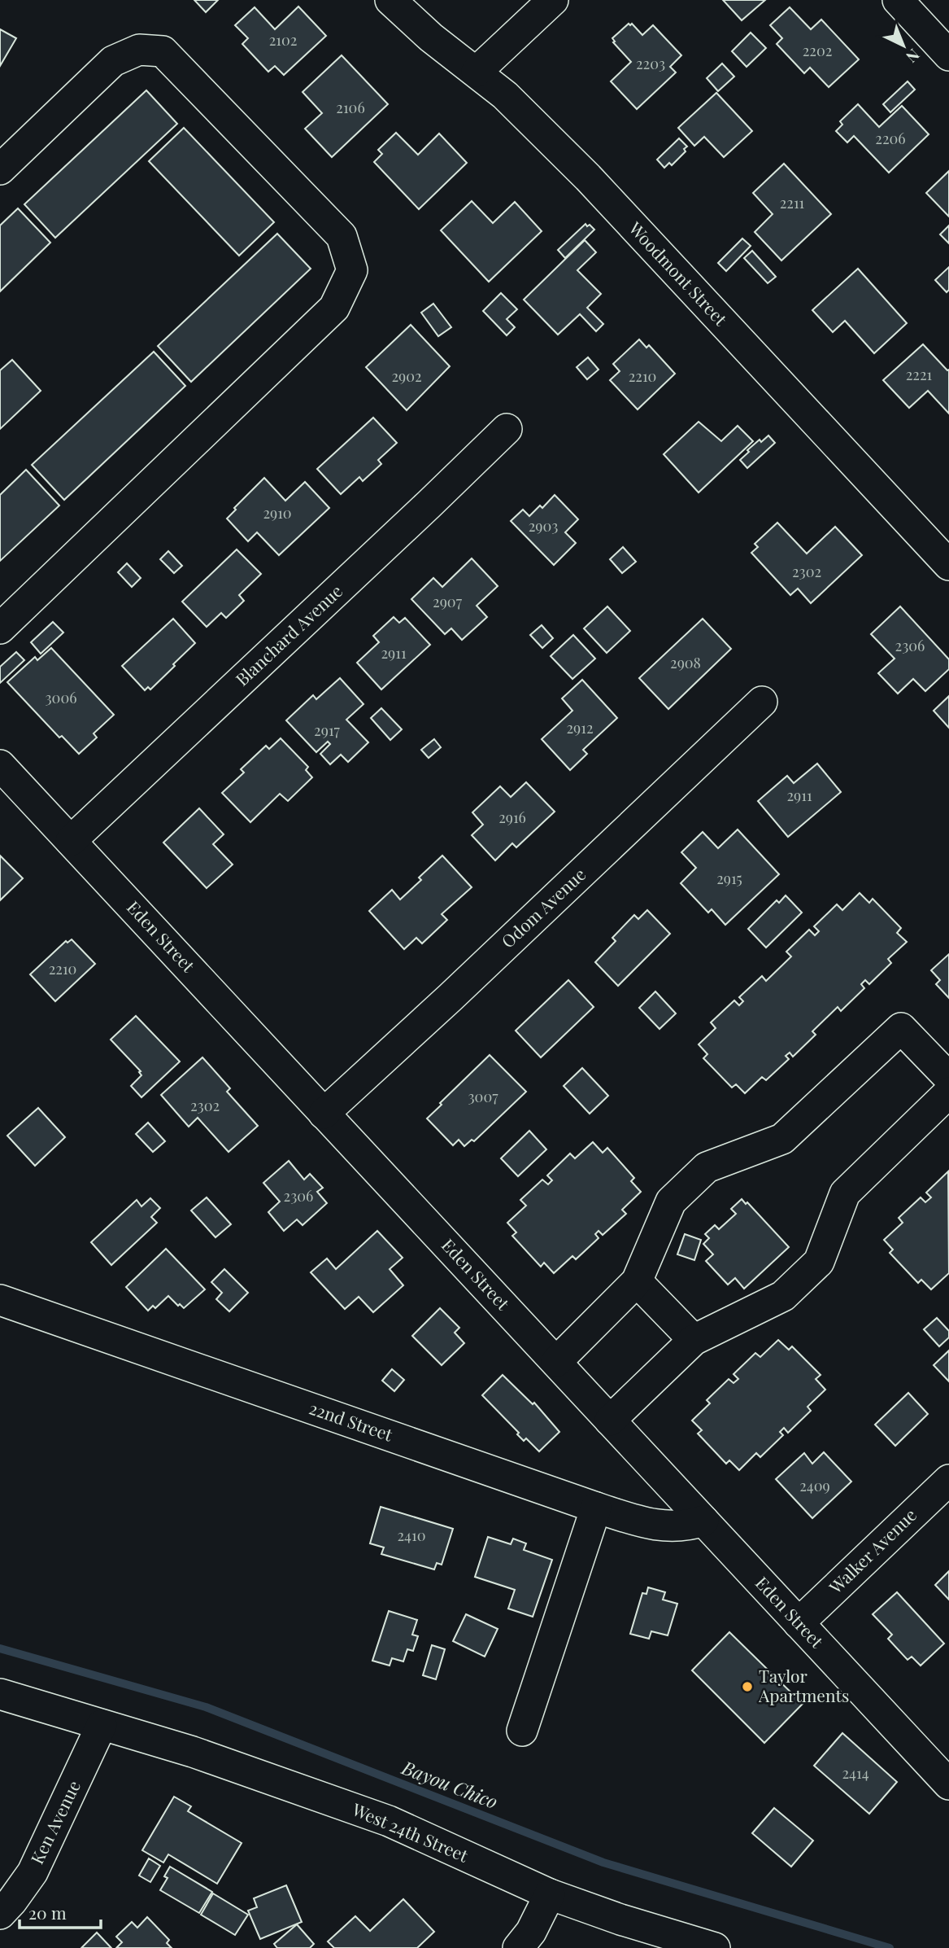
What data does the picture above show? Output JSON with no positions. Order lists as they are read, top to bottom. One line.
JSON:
{"streets":{"street":["Woodmont Street","Blanchard Avenue","Odom Avenue","Eden Street","22nd Street","Walker Avenue","Ken Avenue","West 24th Street"]},"crossings":[["Blanchard Avenue","Eden Street"],["Odom Avenue","Eden Street"],["Eden Street","22nd Street"],["Eden Street","Walker Avenue"],["Ken Avenue","West 24th Street"]],"water":["Bayou Chico"],"places":["Taylor Apartments"],"house_numbers":["2102","2202","2203","2106","2206","2211","2221","2902","2210","2910","2903","2302","2907","2306","2911","2908","3006","2912","2917","2911","2916","2915","2210","3007","2302","2306","2409","2410","2414"],"scale_bar":"20 m","north":"bottom right"}
